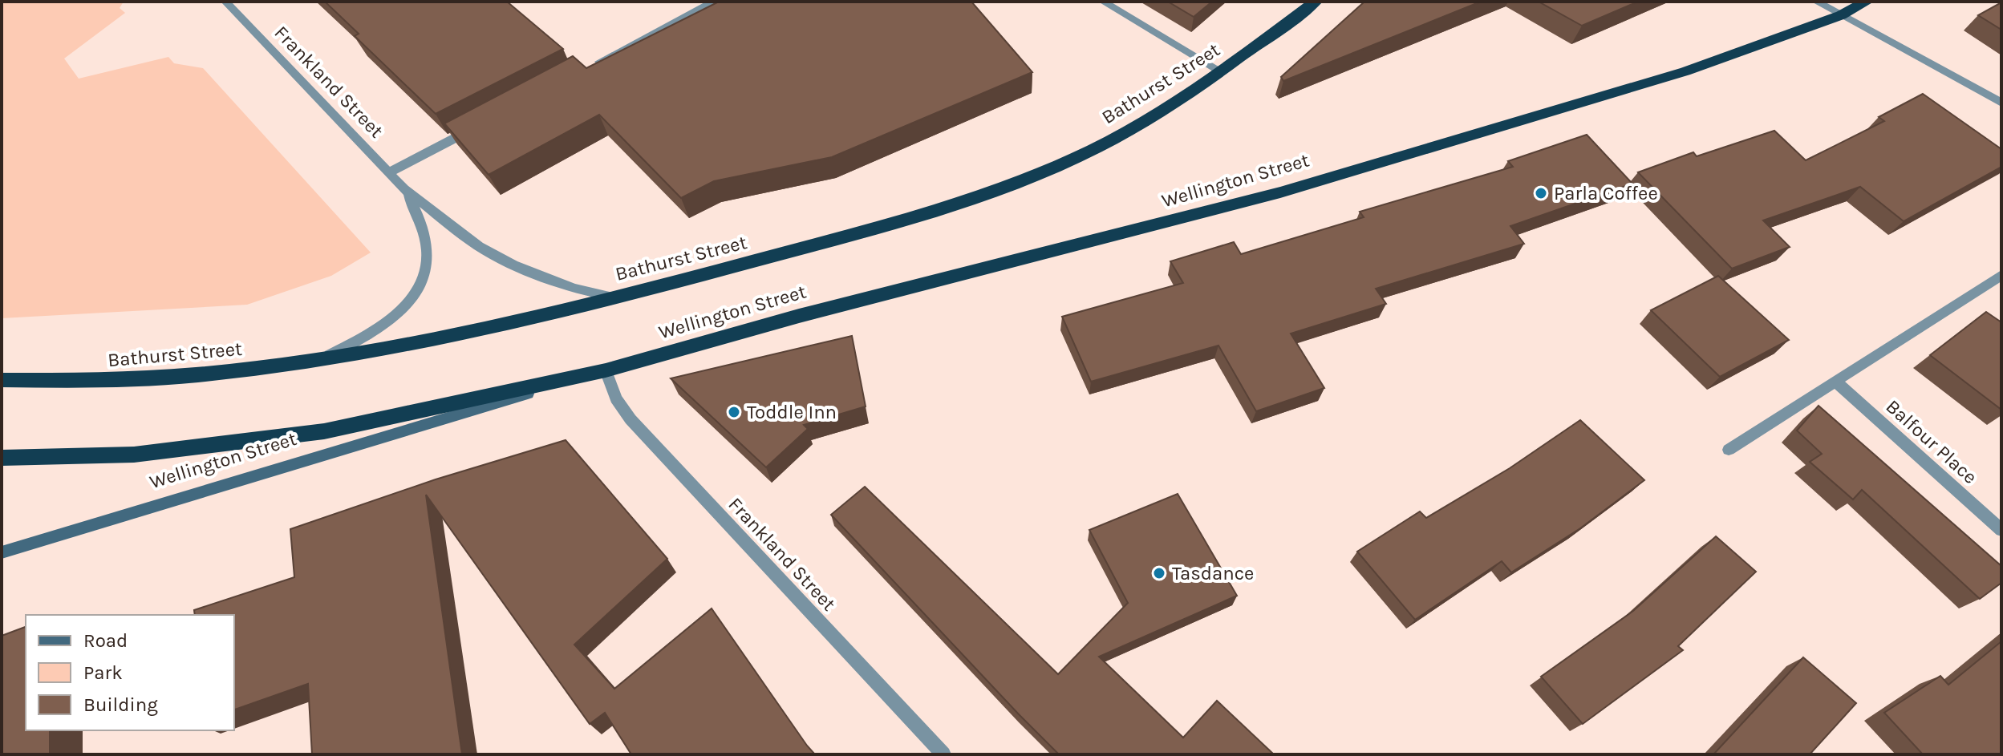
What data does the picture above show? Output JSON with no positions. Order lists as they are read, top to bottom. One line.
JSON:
{"streets":{"highway":["Bathurst Street","Wellington Street"],"street":["Frankland Street","Balfour Place"]},"crossings":[["Frankland Street","Bathurst Street"],["Frankland Street","Wellington Street"]],"places":["Parla Coffee","Toddle Inn","Tasdance"],"legend":["Road","Park","Building"]}
